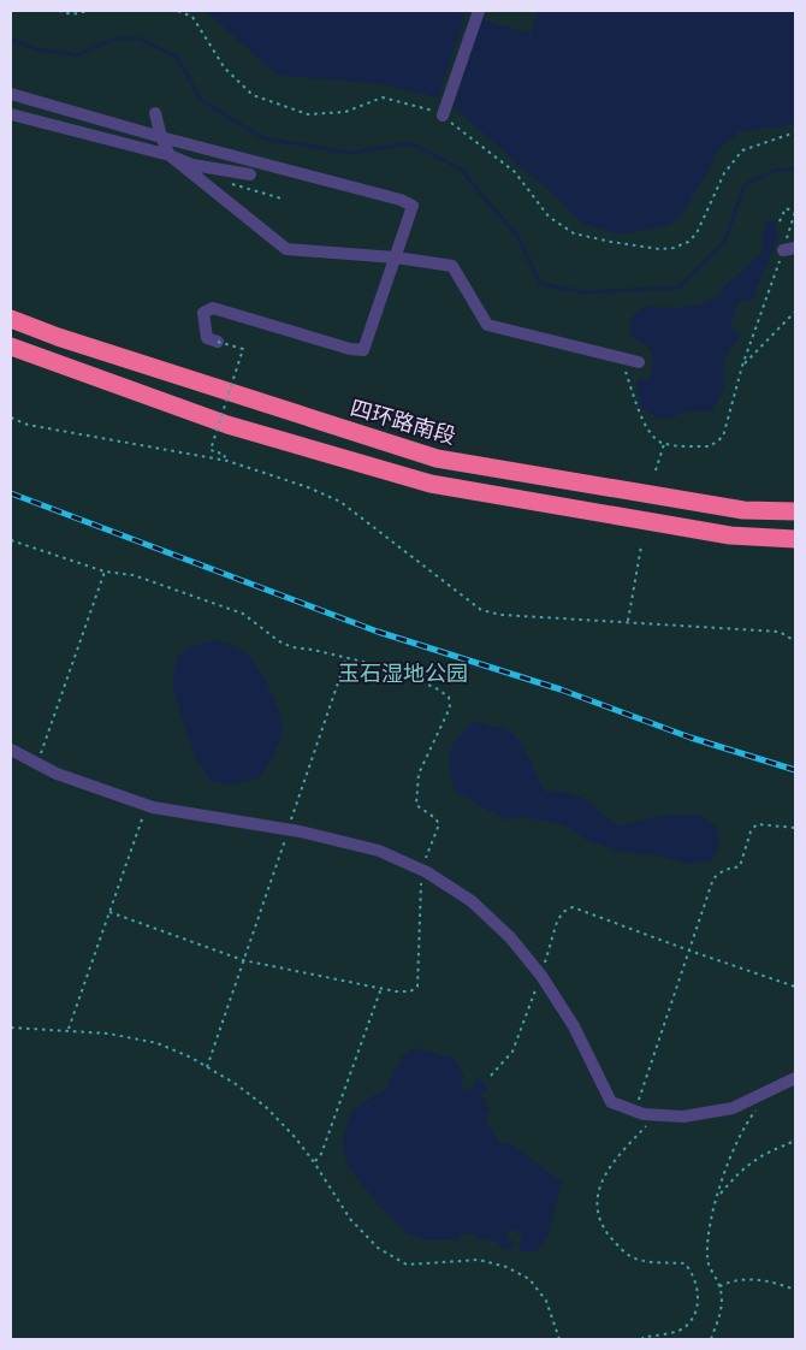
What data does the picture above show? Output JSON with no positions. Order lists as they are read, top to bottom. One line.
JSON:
{"streets":{"highway":["四环路南段"]},"parks":["玉石湿地公园"]}
